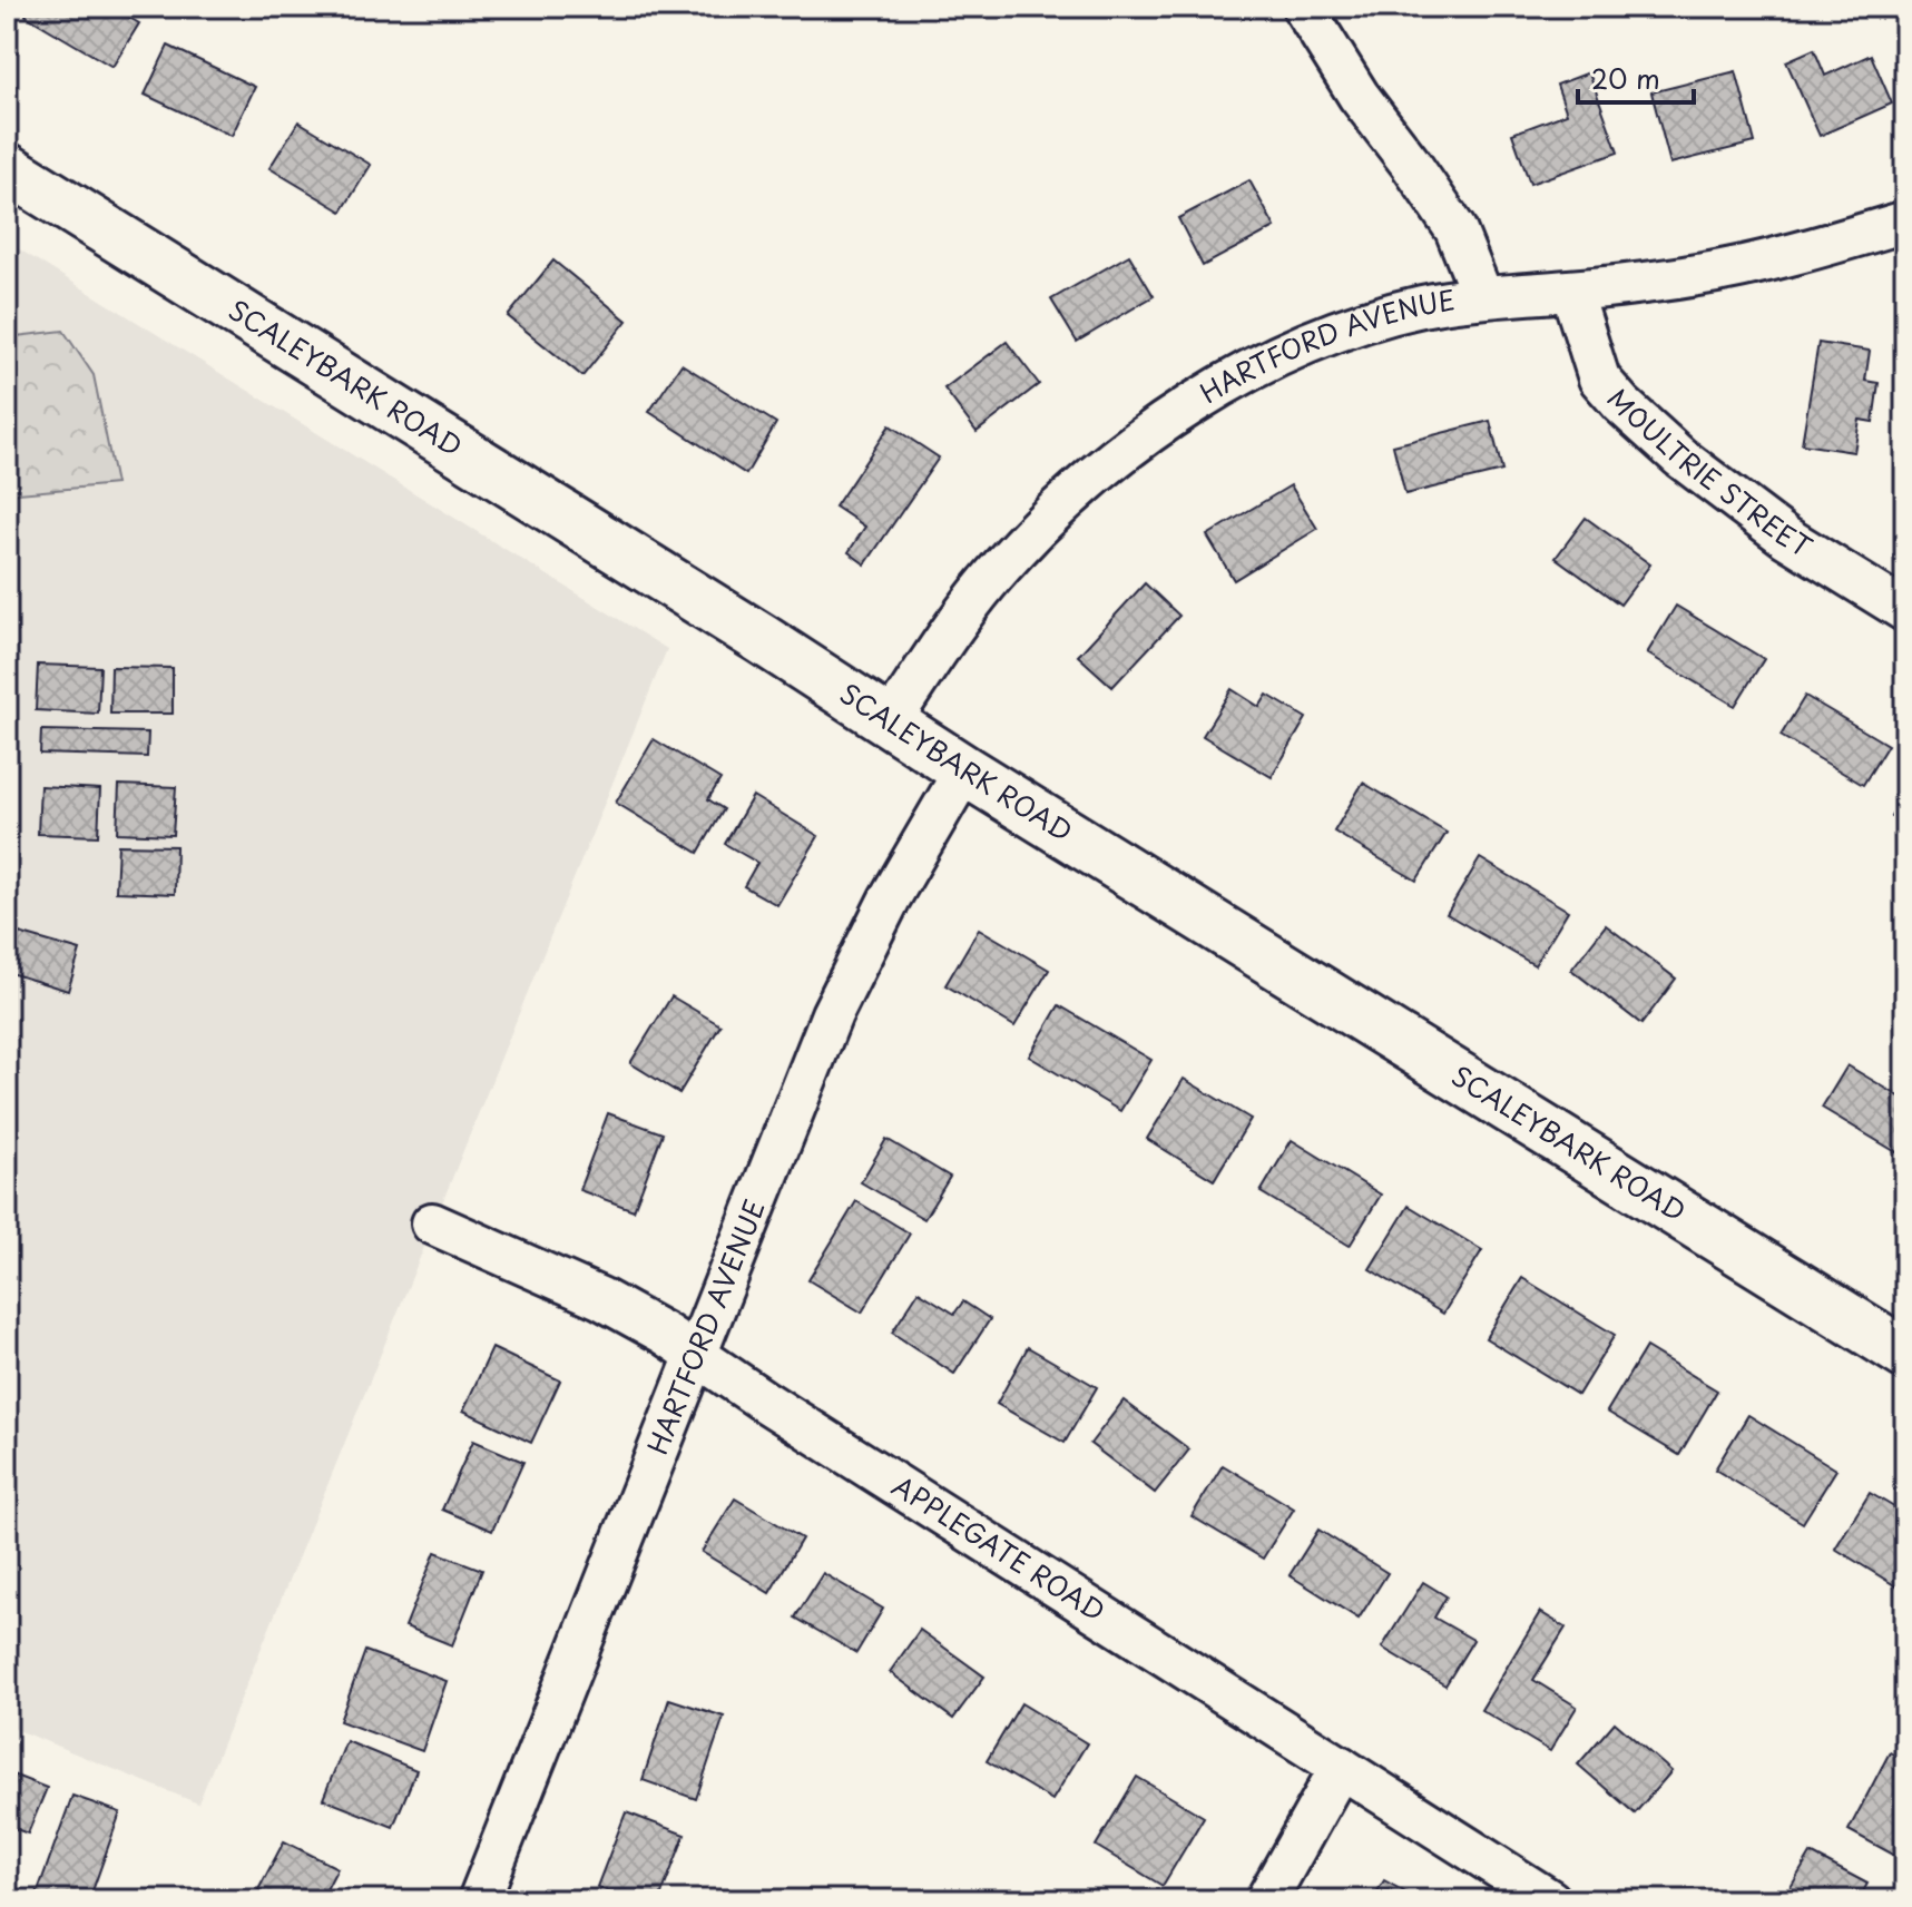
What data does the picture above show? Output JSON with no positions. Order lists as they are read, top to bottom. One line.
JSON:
{"streets":{"street":["HARTFORD AVENUE","SCALEYBARK ROAD","MOULTRIE STREET","APPLEGATE ROAD"]},"crossings":[["HARTFORD AVENUE","SCALEYBARK ROAD"],["HARTFORD AVENUE","MOULTRIE STREET"],["HARTFORD AVENUE","APPLEGATE ROAD"]],"scale_bar":"20 m"}
